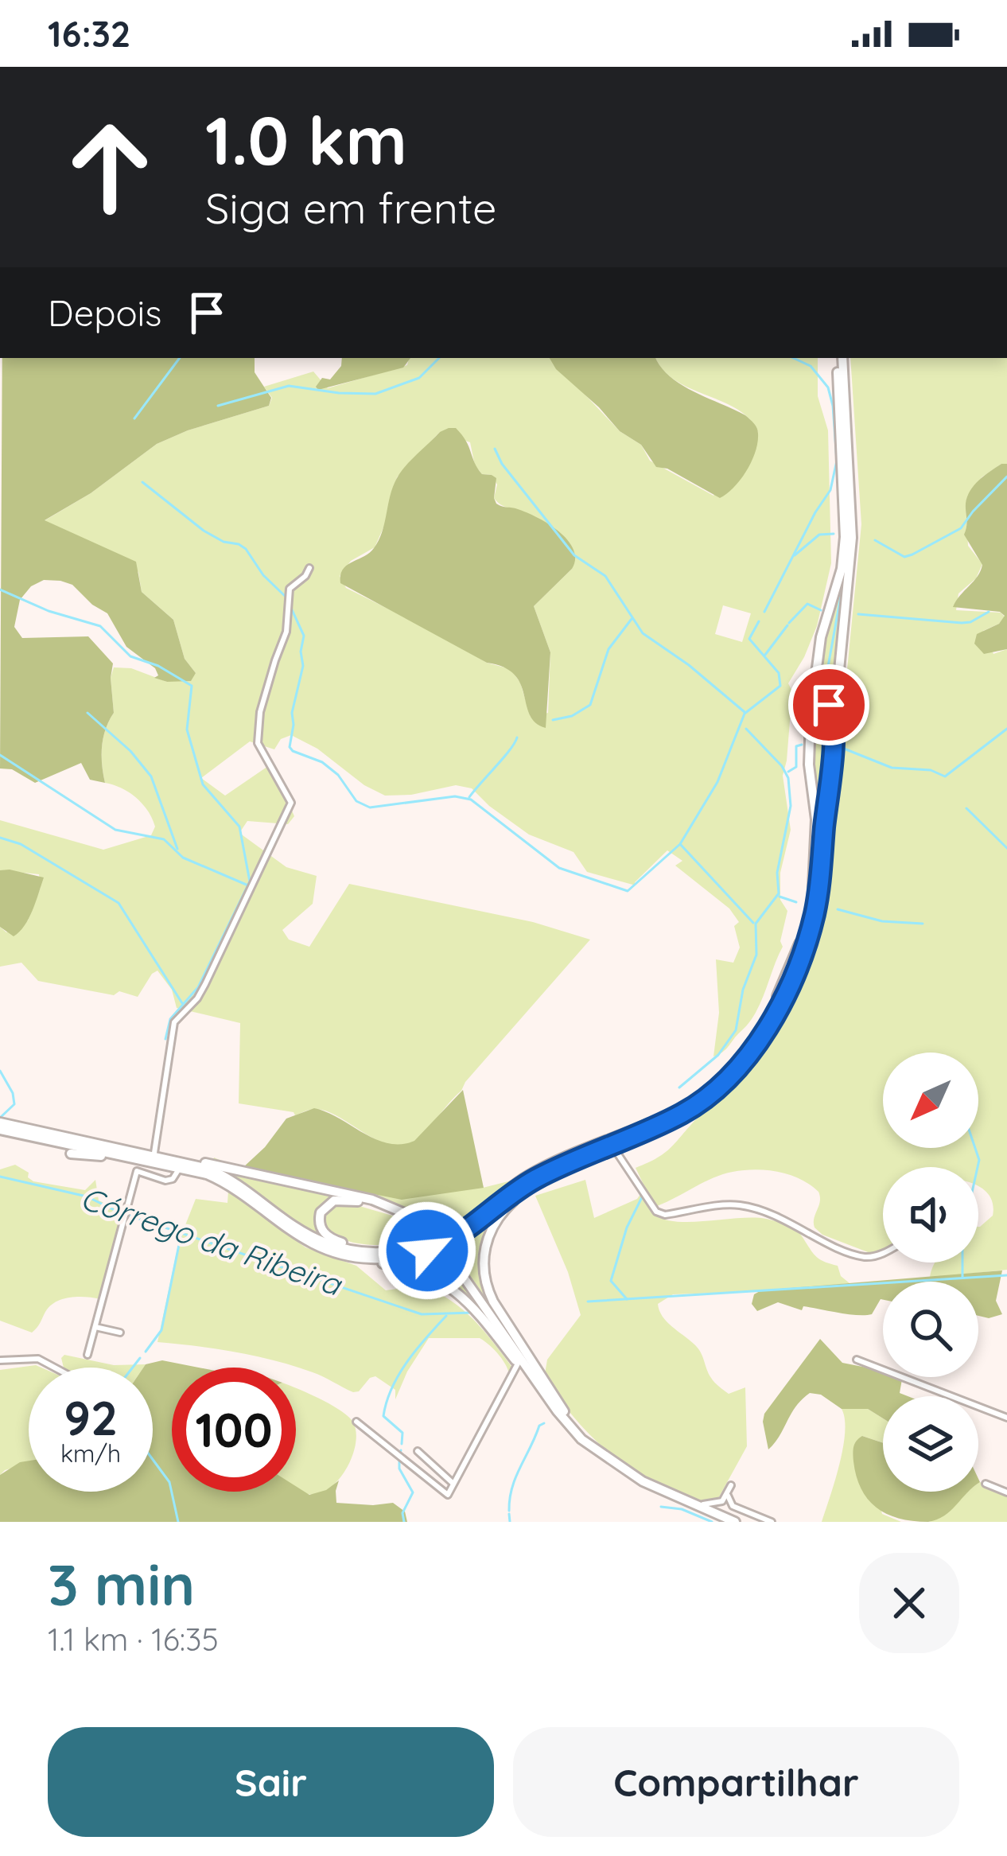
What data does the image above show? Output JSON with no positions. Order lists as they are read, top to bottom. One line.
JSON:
{"water":["Córrego da Ribeira"],"north":"bottom left","page":{"status":"16:32","turn":["1.0 km","Siga em frente"],"then":"Depois","speed":"92 km/h","limit":"100","heading":["3 min","1.1 km · 16:35"],"buttons":["Sair","Compartilhar"]}}
